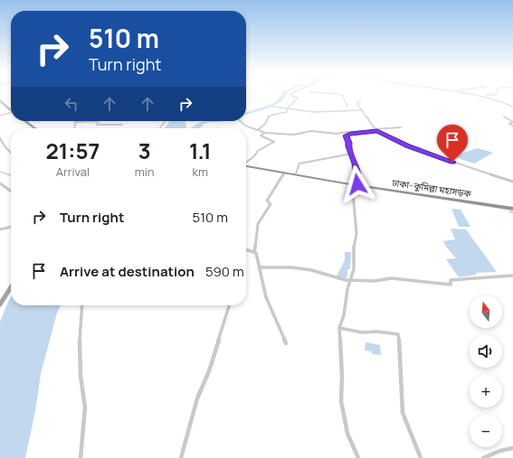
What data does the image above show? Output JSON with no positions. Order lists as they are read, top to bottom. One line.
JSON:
{"streets":{"highway":["ঢাকা–কুমিল্লা মহাসড়ক"]},"north":"top","page":{"turn":["510 m","Turn right"],"eta":["21:57","Arrival","3","min","1.1","km"],"list":[{"name":"Turn right","value":"510 m"},{"name":"Arrive at destination","value":"590 m"}],"map_buttons":["+","−"]}}
